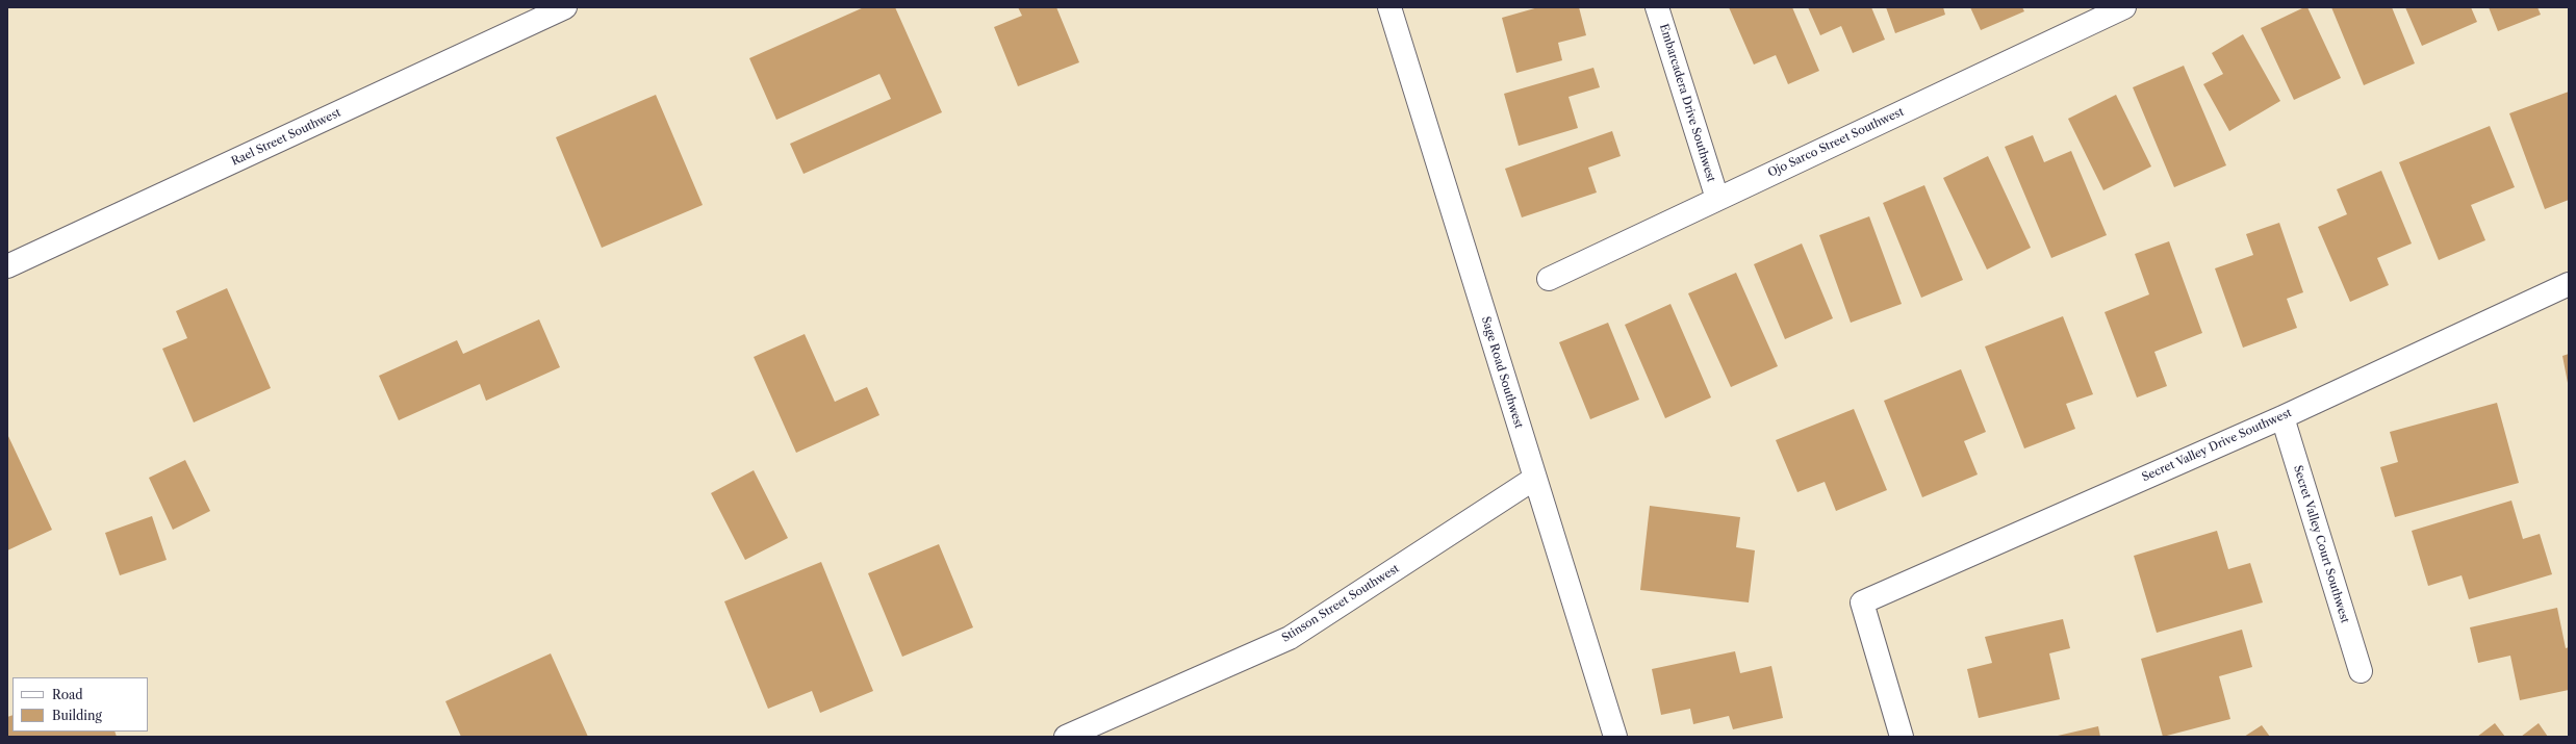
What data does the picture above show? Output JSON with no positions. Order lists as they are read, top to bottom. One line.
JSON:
{"streets":{"street":["Embarcadera Drive Southwest","Rael Street Southwest","Ojo Sarco Street Southwest","Sage Road Southwest","Secret Valley Drive Southwest","Secret Valley Court Southwest","Stinson Street Southwest"]},"crossings":[["Embarcadera Drive Southwest","Ojo Sarco Street Southwest"],["Sage Road Southwest","Stinson Street Southwest"],["Secret Valley Drive Southwest","Secret Valley Court Southwest"]],"legend":["Road","Building"]}
